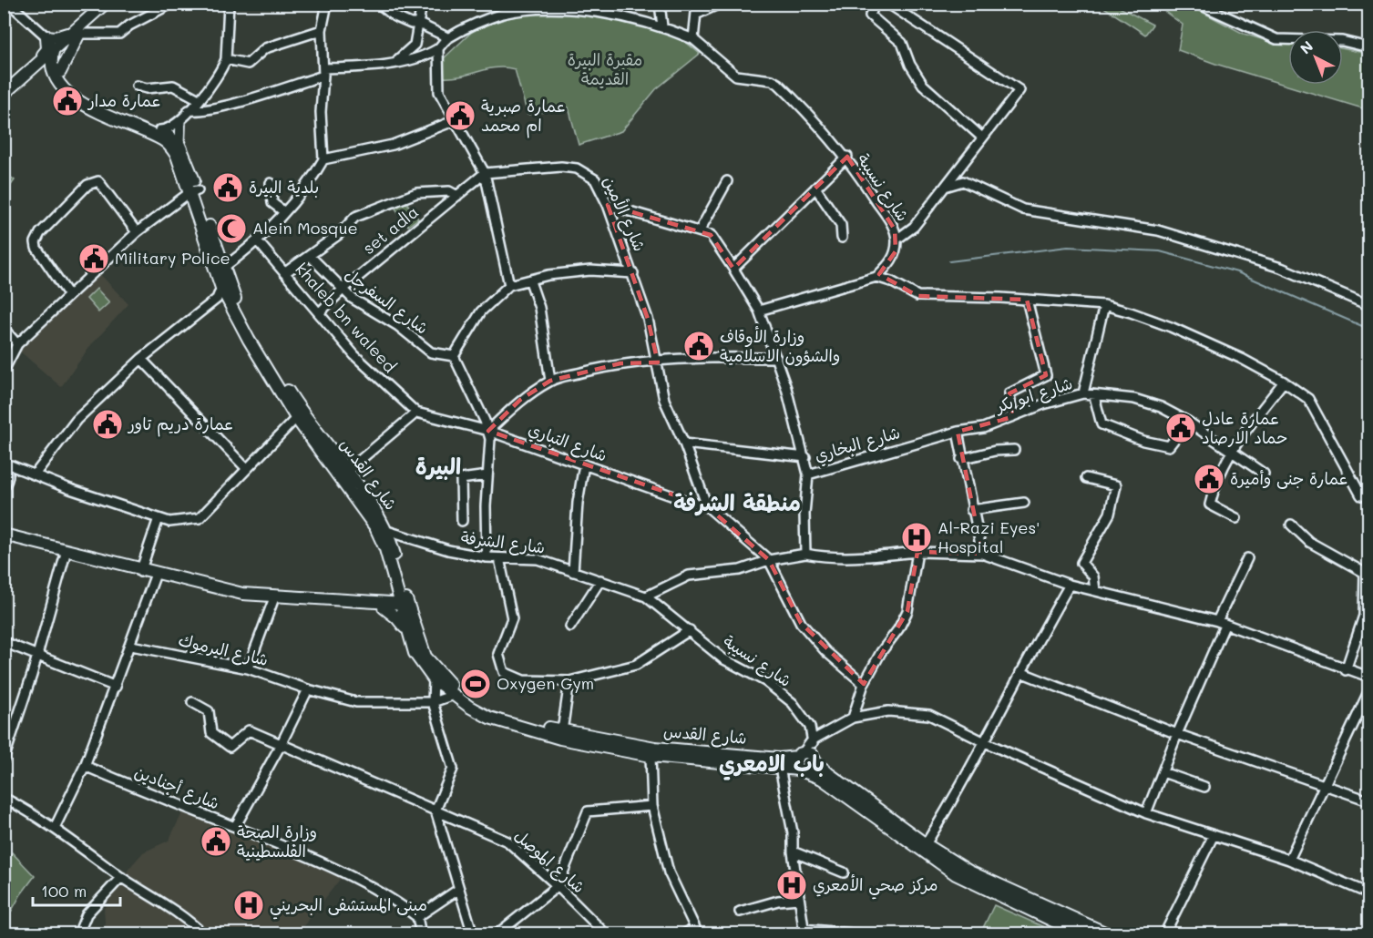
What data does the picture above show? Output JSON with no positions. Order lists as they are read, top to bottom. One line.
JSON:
{"streets":{"main road":["شارع القدس"],"street":["شارع نسيبة","شارع الأمين","set adla","شارع السفرجل","khaleb bn waleed","شارع ابو بكر","شارع التباري","شارع البخاري","شارع الشرفة","شارع اليرموك","شارع أجنادين","شارع الموصل"]},"crossings":[["شارع نسيبة","شارع القدس"],["شارع نسيبة","شارع الشرفة"],["شارع الأمين","set adla"],["set adla","شارع السفرجل"],["set adla","khaleb bn waleed"],["khaleb bn waleed","شارع التباري"],["شارع ابو بكر","شارع البخاري"],["شارع القدس","شارع الشرفة"],["شارع القدس","شارع اليرموك"]],"districts":["البيرة","منطقة الشرفة","باب الامعري"],"parks":["مقبرة البيرة القديمة"],"places":{"public building":["عمارة مدار","عمارة صبرية ام محمد","بلدية البيرة","Military Police","وزارة الأوقاف والشؤون الاسلامية","عمارة دريم تاور","عمارة عادل حماد الارصاد","عمارة جنى وأميرة","وزارة الصحة الفلسطينية"],"mosque":["Alein Mosque"],"hospital":["Al-Razi Eyes' Hospital","مركز صحي الأمعري","مبنى المستشفى البحريني"],"sports":["Oxygen Gym"]},"scale_bar":"100 m","north":"top left"}
